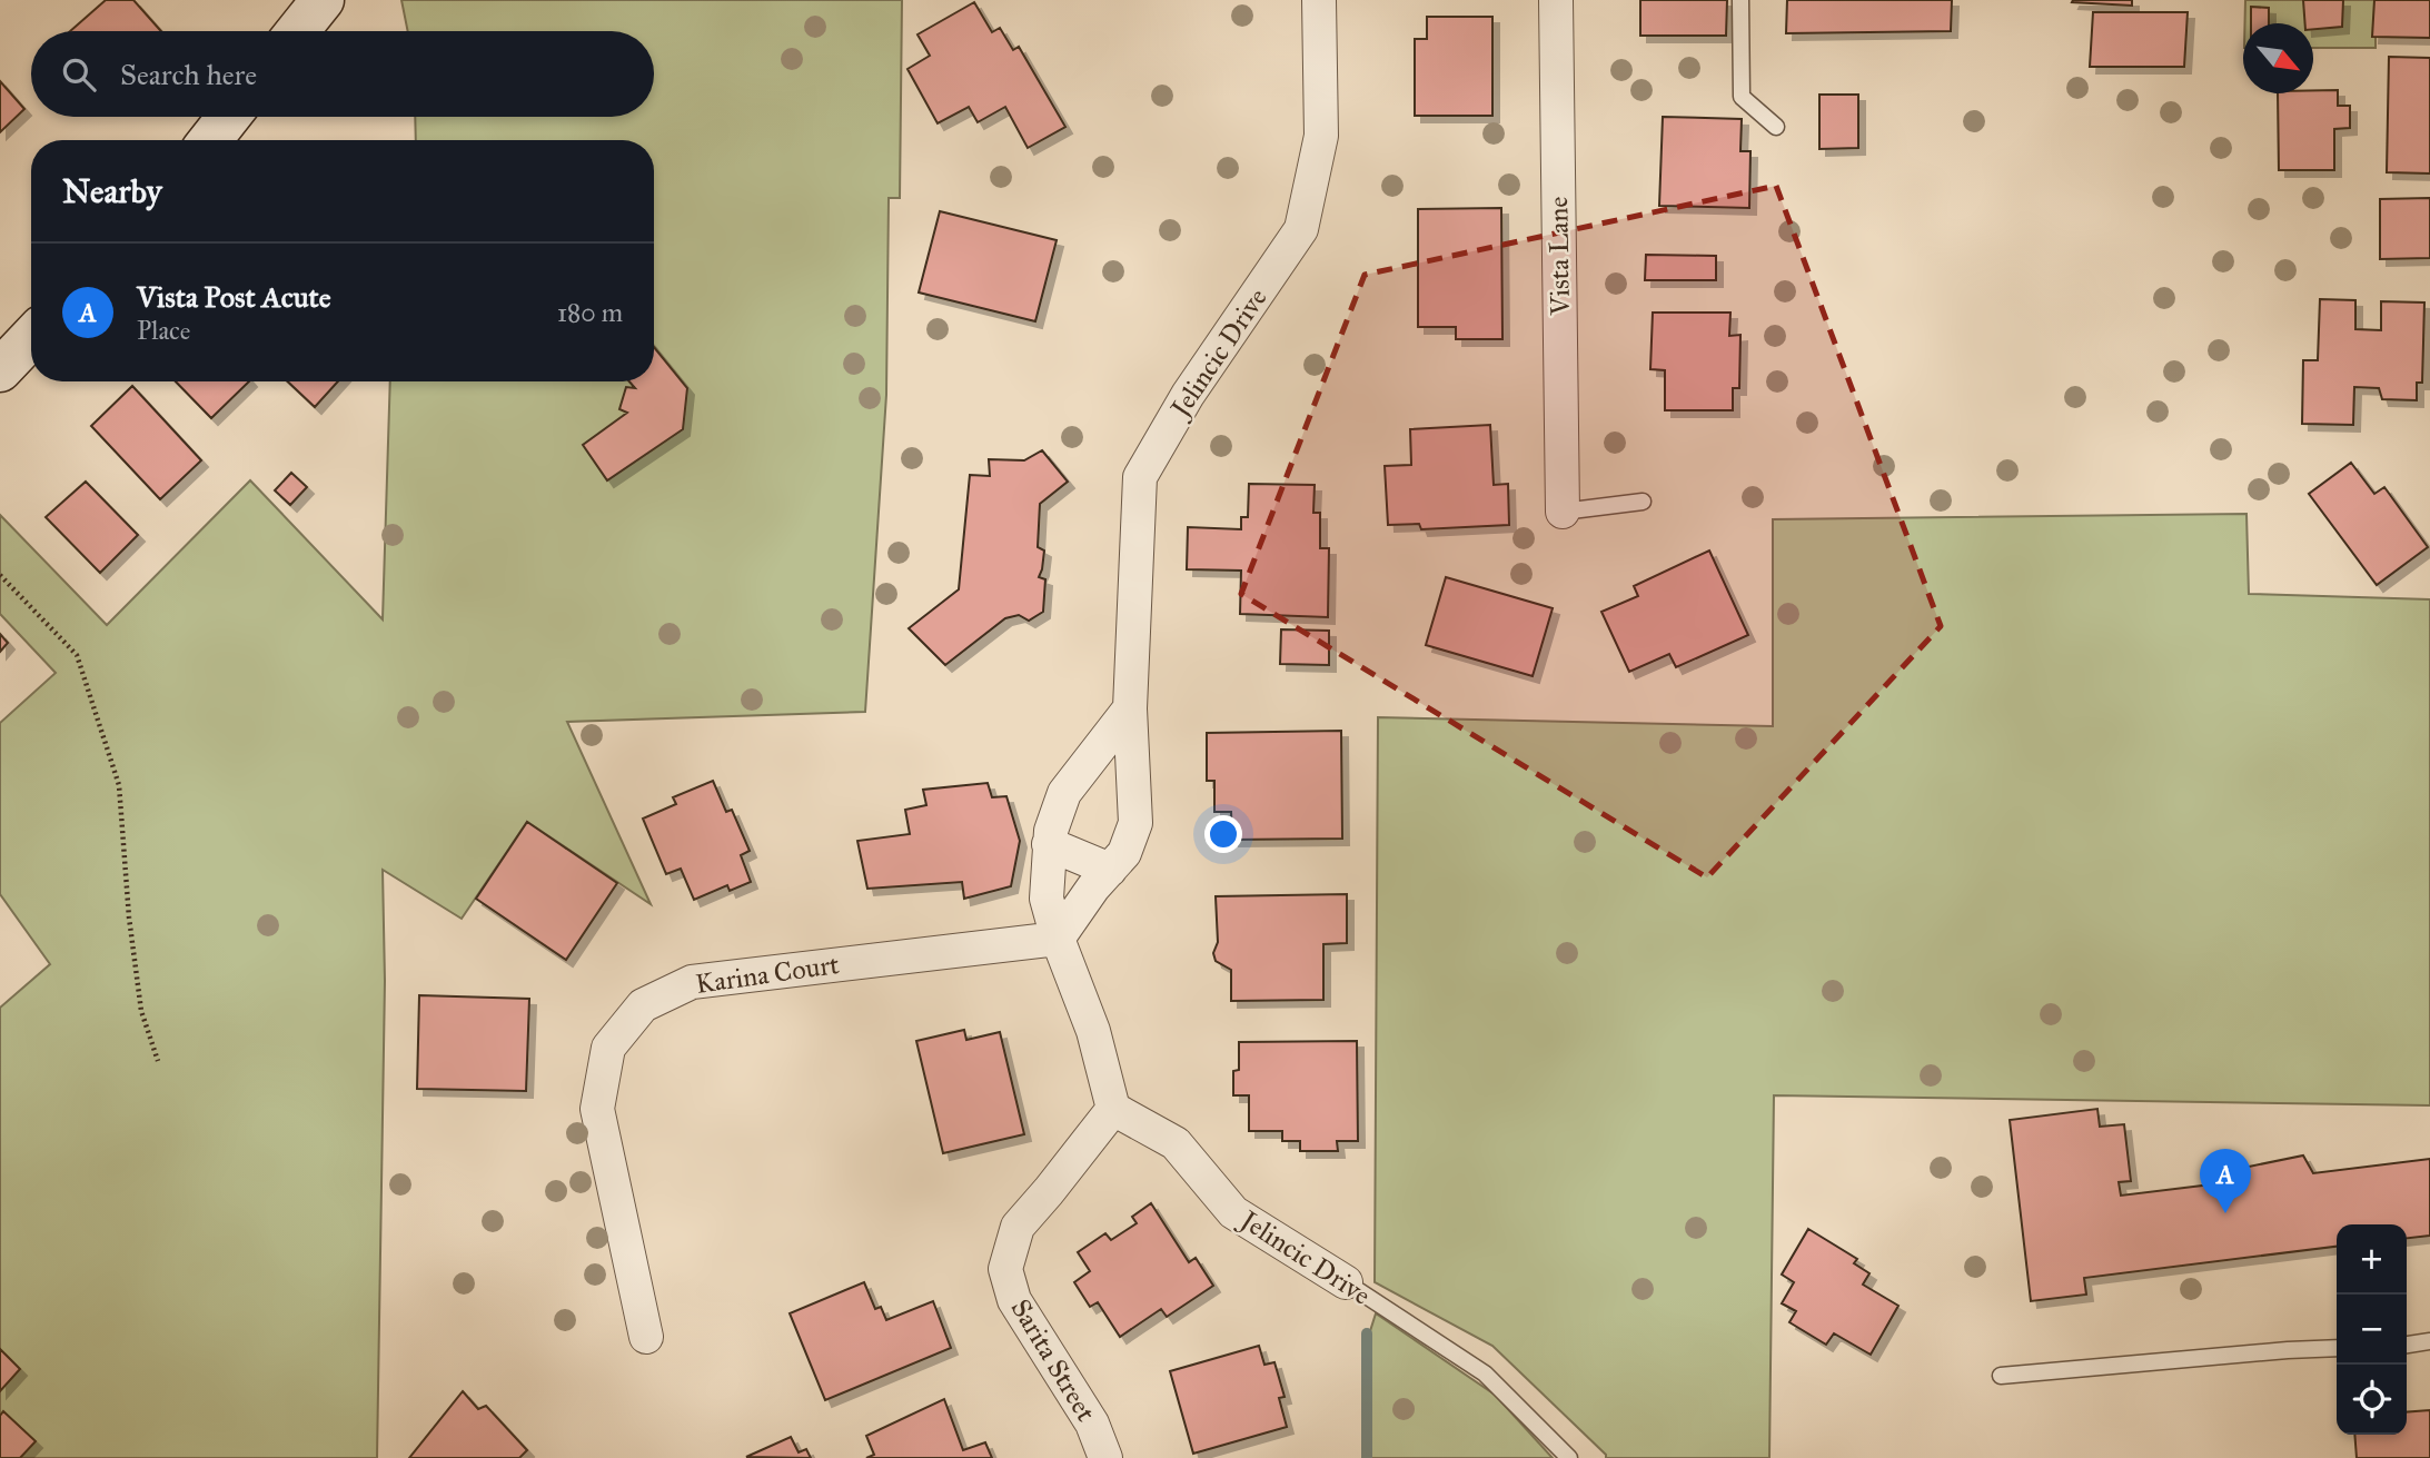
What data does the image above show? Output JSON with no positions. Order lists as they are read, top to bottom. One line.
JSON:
{"streets":{"street":["Vista Lane","Jelincic Drive","Karina Court","Sarita Street"]},"crossings":[["Jelincic Drive","Karina Court"],["Jelincic Drive","Sarita Street"]],"north":"bottom right","page":{"search":"Search here","heading":"Nearby","list":[{"mark":"A","name":"Vista Post Acute","note":"Place","value":"180 m"}],"pins":"A","map_buttons":["+","−"]}}
